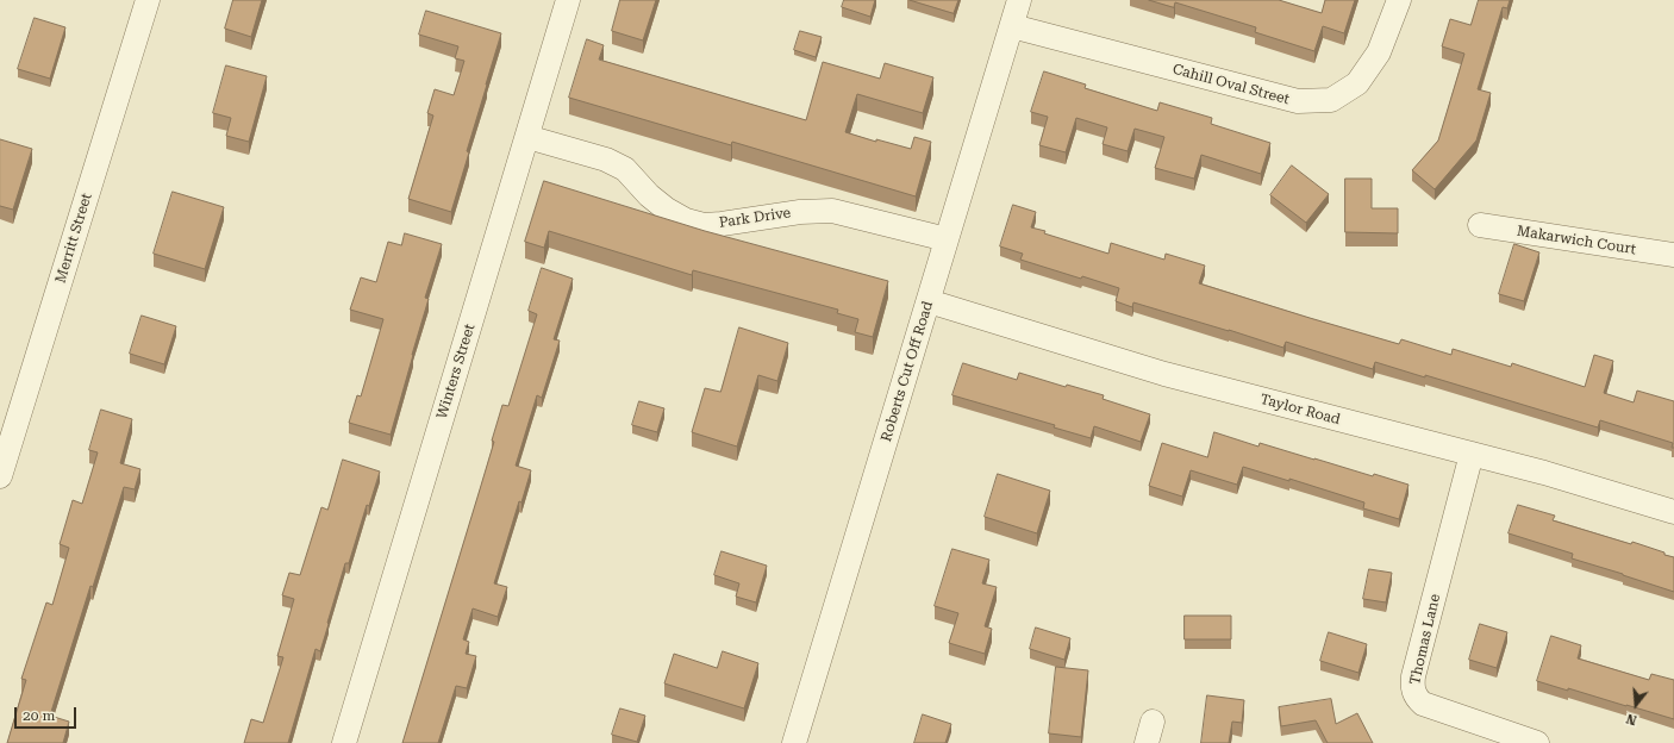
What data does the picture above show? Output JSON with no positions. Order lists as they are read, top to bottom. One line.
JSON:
{"streets":{"street":["Cahill Oval Street","Park Drive","Merritt Street","Makarwich Court","Winters Street","Roberts Cut Off Road","Taylor Road","Thomas Lane"]},"crossings":[["Cahill Oval Street","Roberts Cut Off Road"],["Park Drive","Winters Street"],["Park Drive","Roberts Cut Off Road"],["Roberts Cut Off Road","Taylor Road"],["Taylor Road","Thomas Lane"]],"scale_bar":"20 m","north":"bottom"}
